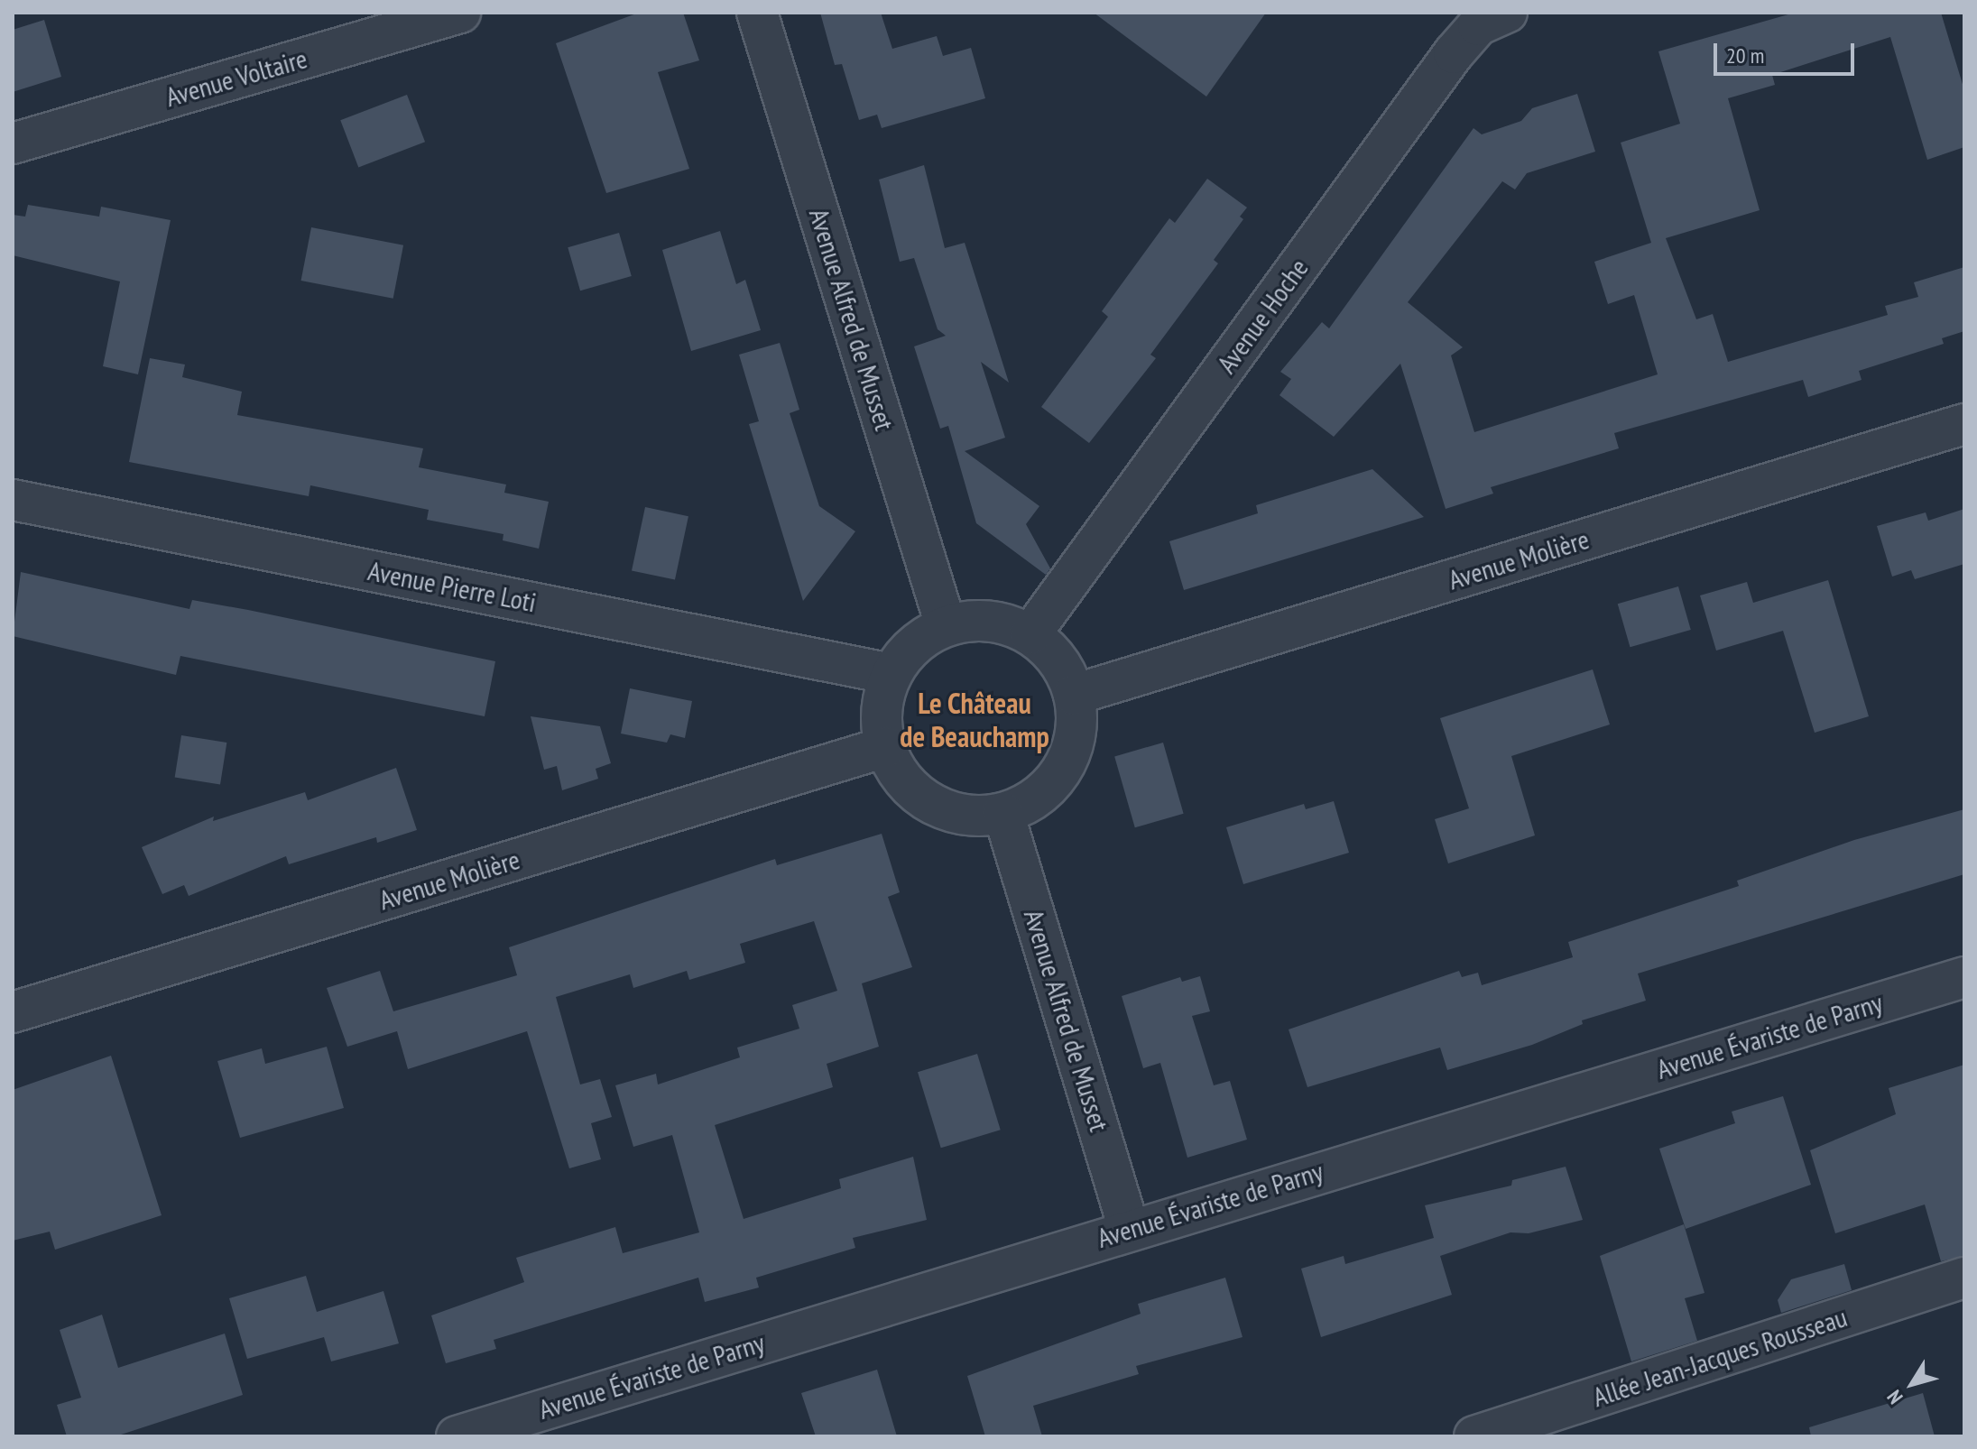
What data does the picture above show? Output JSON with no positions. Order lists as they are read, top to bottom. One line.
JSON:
{"streets":{"street":["Avenue Voltaire","Avenue Hoche","Avenue Alfred de Musset","Avenue Molière","Avenue Pierre Loti","Avenue Évariste de Parny","Allée Jean-Jacques Rousseau"]},"crossings":[["Avenue Hoche","Avenue Alfred de Musset"],["Avenue Hoche","Avenue Molière"],["Avenue Hoche","Avenue Pierre Loti"],["Avenue Alfred de Musset","Avenue Molière"],["Avenue Alfred de Musset","Avenue Pierre Loti"],["Avenue Alfred de Musset","Avenue Évariste de Parny"],["Avenue Molière","Avenue Pierre Loti"]],"districts":["Le Château de Beauchamp"],"scale_bar":"20 m","north":"bottom left"}
